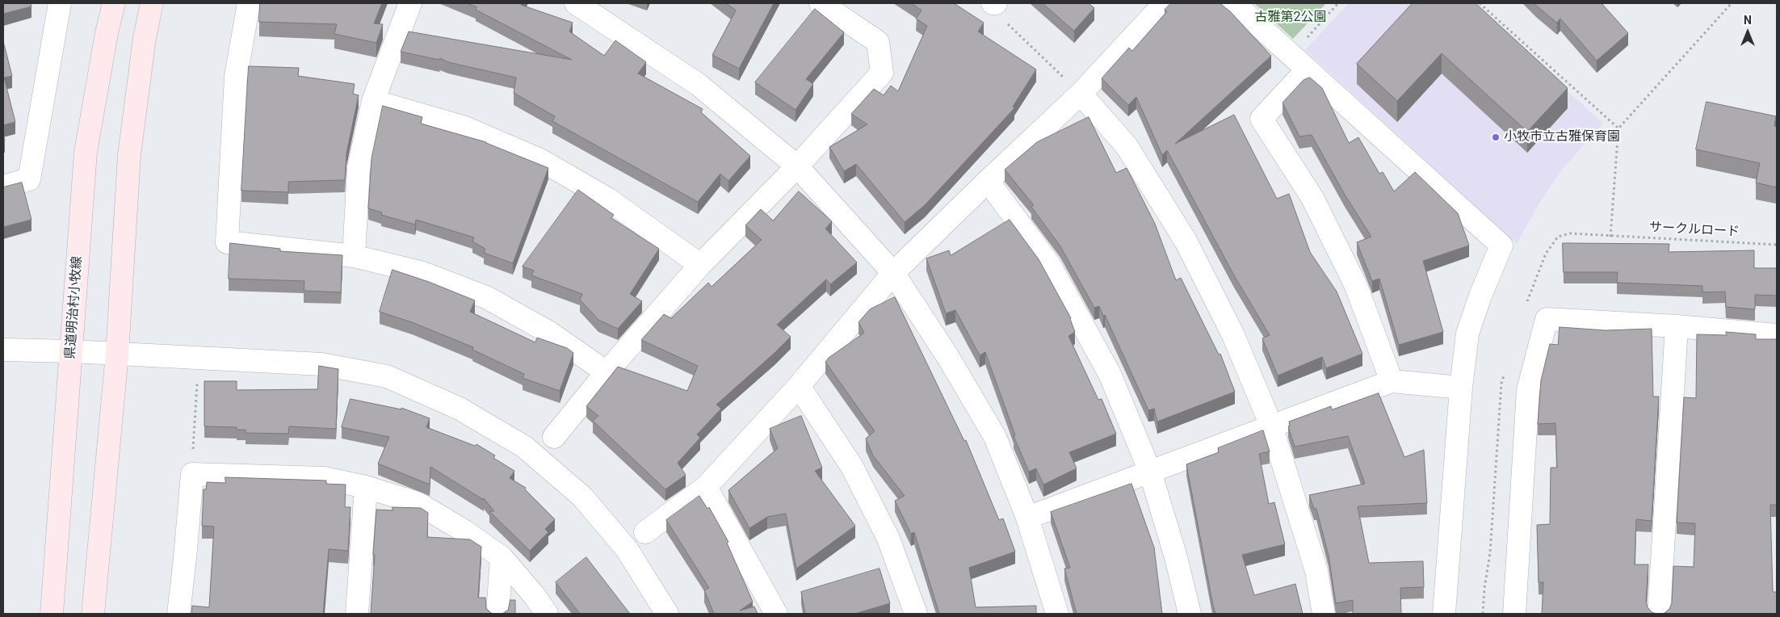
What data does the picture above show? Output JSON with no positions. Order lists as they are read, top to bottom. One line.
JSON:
{"streets":{"main road":["県道明治村小牧線"],"path":["サークルロード"]},"parks":["古雅第2公園"],"places":["小牧市立古雅保育園"],"north":"top"}
